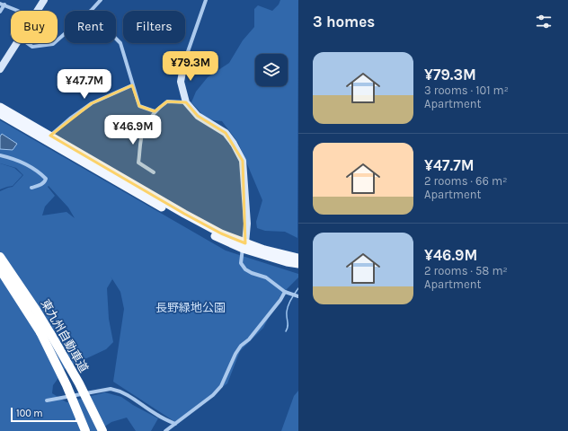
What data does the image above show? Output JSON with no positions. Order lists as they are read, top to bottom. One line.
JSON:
{"streets":{"highway":["東九州自動車道"]},"parks":["長野緑地公園"],"scale_bar":"100 m","page":{"heading":"3 homes","chip":["Buy","Rent","Filters"],"list":[{"name":"¥79.3M","note":"3 rooms · 101 m² · Apartment"},{"name":"¥47.7M","note":"2 rooms · 66 m² · Apartment"},{"name":"¥46.9M","note":"2 rooms · 58 m² · Apartment"}],"price":["¥79.3M","¥47.7M","¥46.9M"],"scale":"100 m"}}
